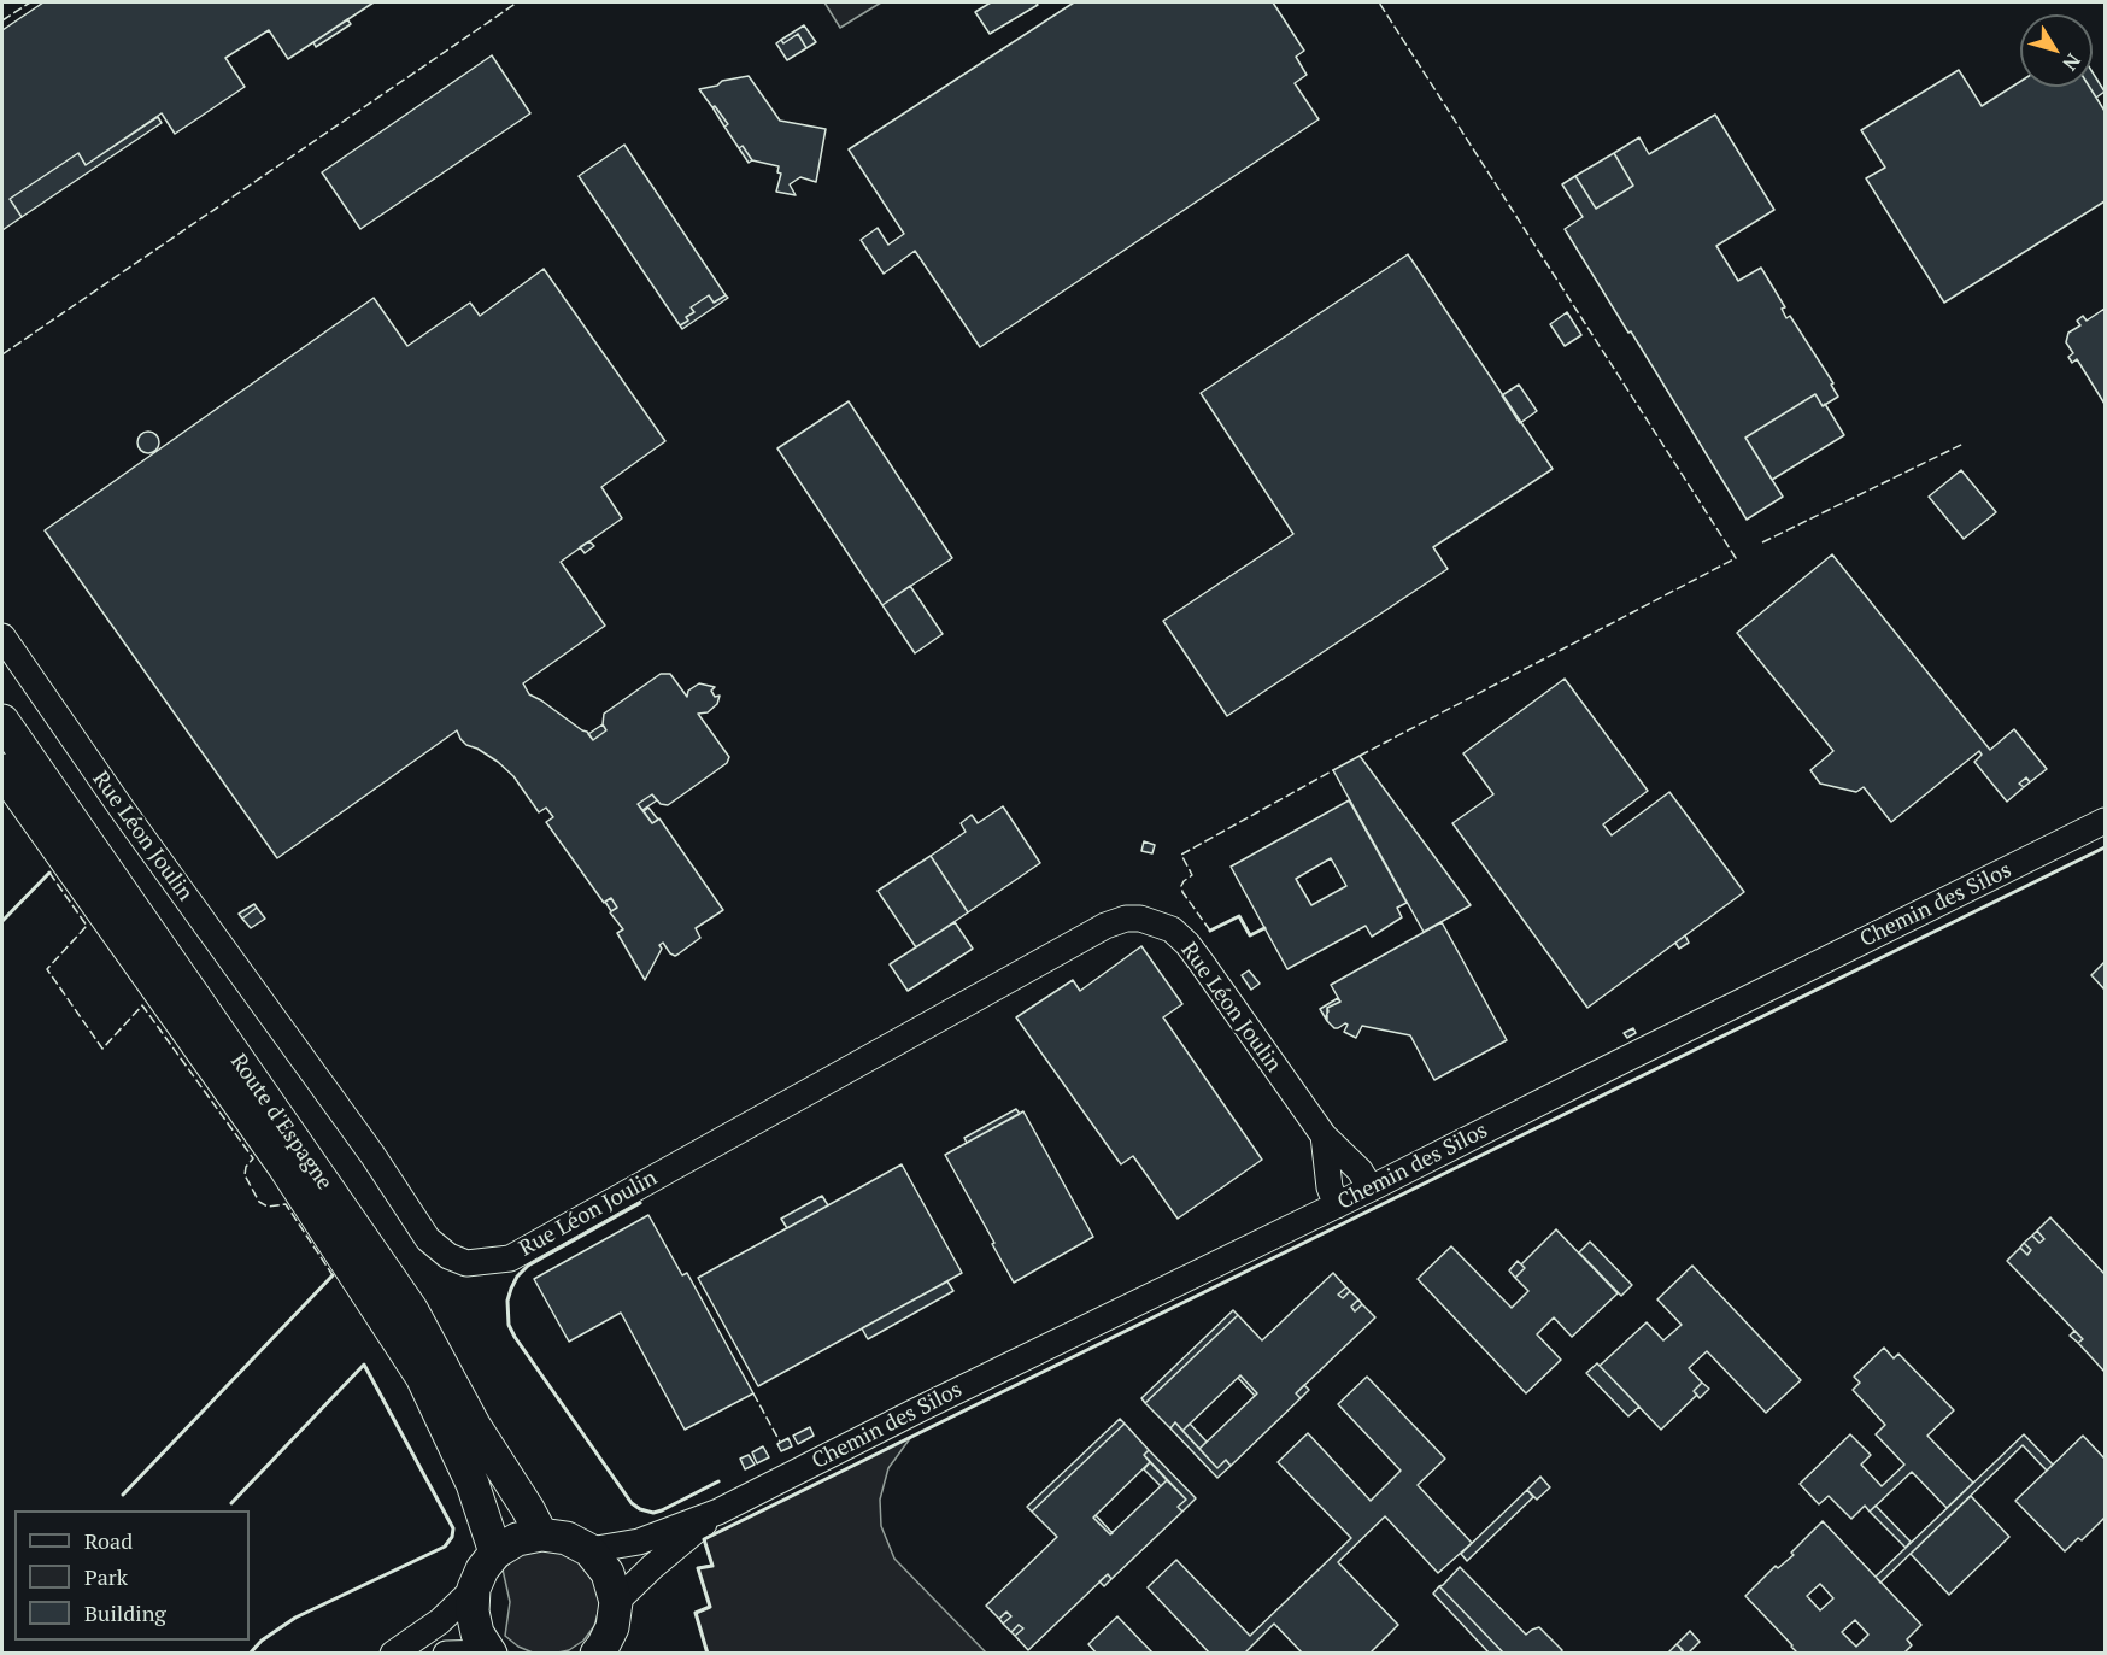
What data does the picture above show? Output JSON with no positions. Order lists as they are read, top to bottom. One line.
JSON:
{"streets":{"main road":["Route d'Espagne"],"street":["Rue Léon Joulin","Chemin des Silos"]},"crossings":[["Rue Léon Joulin","Chemin des Silos"]],"legend":["Road","Park","Building"],"north":"bottom right"}
